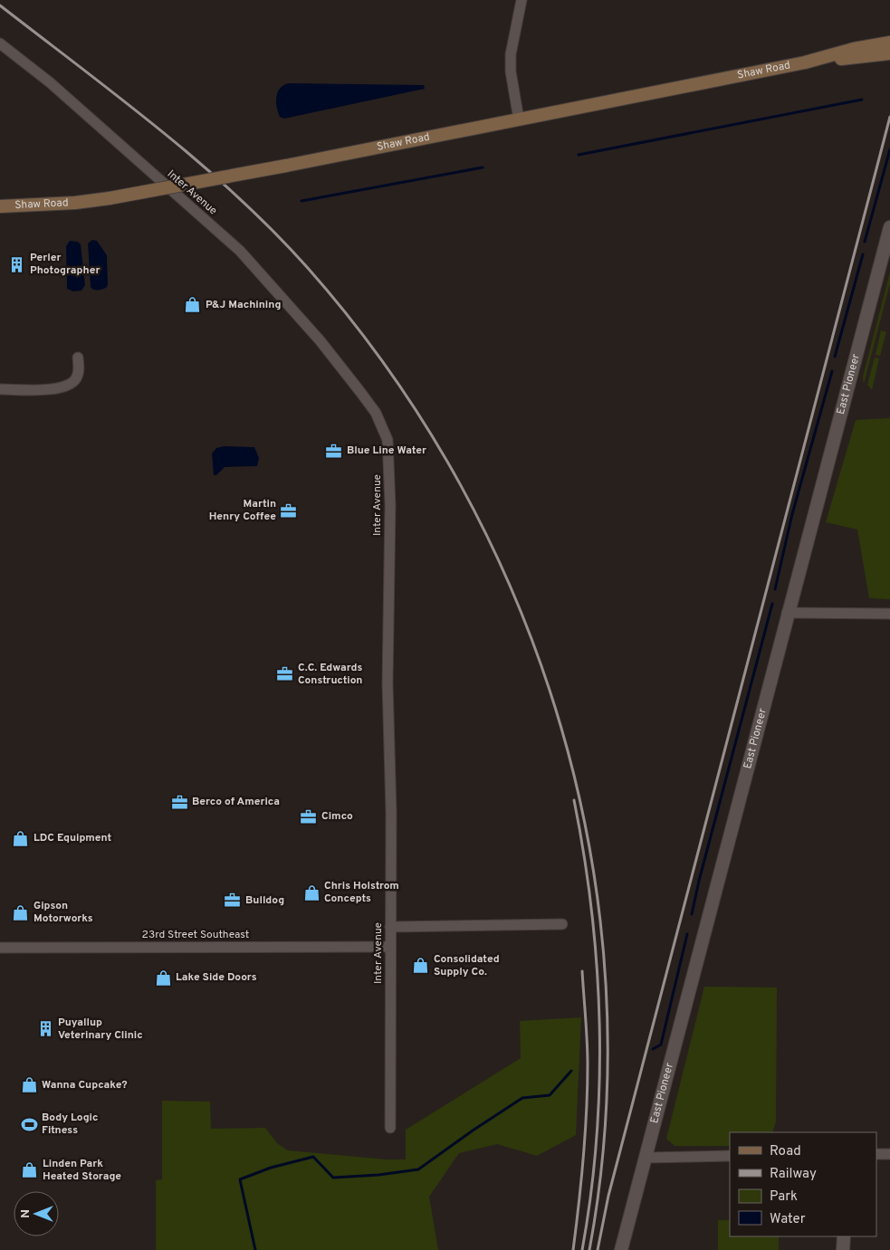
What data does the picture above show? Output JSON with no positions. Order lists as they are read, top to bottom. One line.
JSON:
{"streets":{"main road":["Shaw Road"],"street":["Inter Avenue","East Pioneer","23rd Street Southeast"]},"crossings":[["Inter Avenue","23rd Street Southeast"]],"places":{"building":["Perler Photographer","Puyallup Veterinary Clinic"],"shop":["P&J Machining","LDC Equipment","Chris Holstrom Concepts","Gipson Motorworks","Consolidated Supply Co.","Lake Side Doors","Wanna Cupcake?","Linden Park Heated Storage"],"office":["Blue Line Water","Martin Henry Coffee","C.C. Edwards Construction","Berco of America","Cimco","Bulldog"],"sports":["Body Logic Fitness"]},"legend":["Road","Railway","Park","Water"],"north":"left"}
